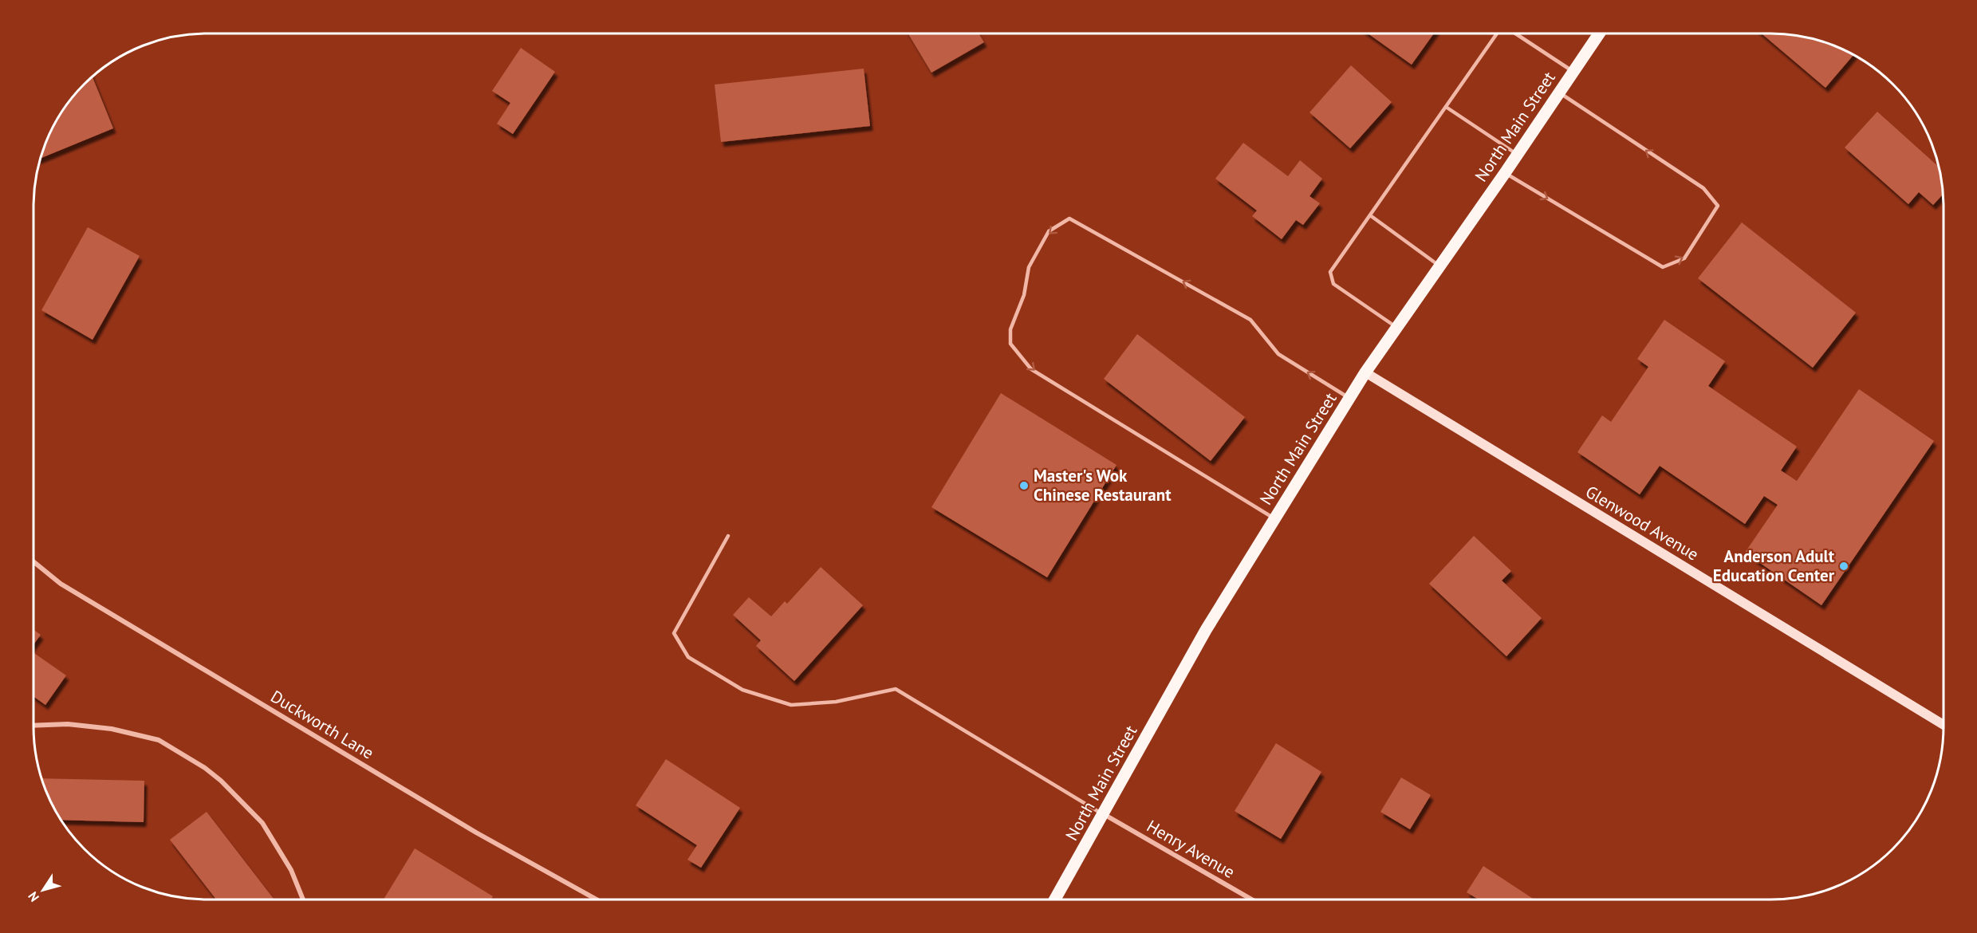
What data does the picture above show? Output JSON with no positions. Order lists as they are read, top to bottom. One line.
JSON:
{"streets":{"main road":["North Main Street"],"street":["Glenwood Avenue","Duckworth Lane","Henry Avenue"]},"crossings":[["North Main Street","Glenwood Avenue"],["North Main Street","Henry Avenue"]],"places":["Master's Wok Chinese Restaurant","Anderson Adult Education Center"],"north":"bottom left"}
